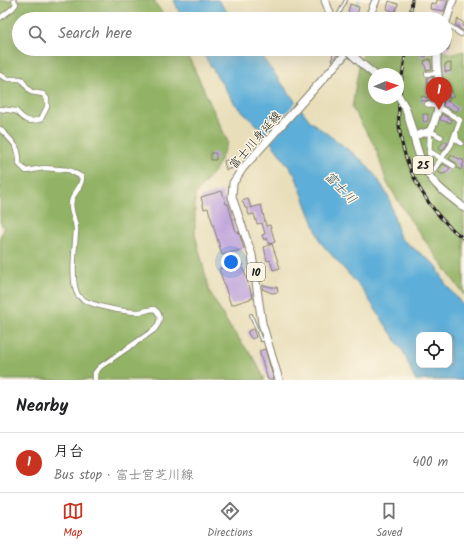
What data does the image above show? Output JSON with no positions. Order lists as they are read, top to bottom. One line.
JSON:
{"streets":{"main road":["富士川身延線","25","10"]},"water":["富士川"],"north":"right","page":{"search":"Search here","pins":"1","heading":"Nearby","list":[{"mark":"1","name":"月台","note":"Bus stop · 富士宮芝川線","value":"400 m"}],"nav":["Map","Directions","Saved"]}}
